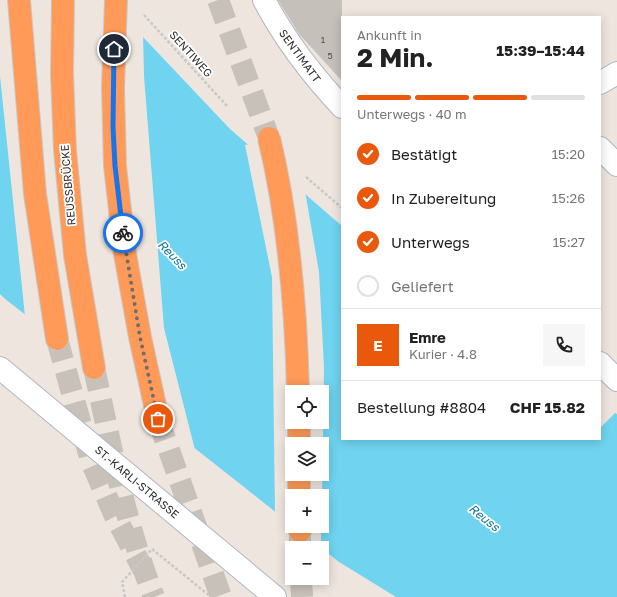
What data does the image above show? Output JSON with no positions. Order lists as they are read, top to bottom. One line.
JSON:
{"streets":{"highway":["REUSSBRÜCKE"],"street":["SENTIMATT","ST.-KARLI-STRASSE"],"path":["SENTIWEG"]},"water":["Reuss"],"house_numbers":["1","5"],"page":{"heading":["2 Min.","Ankunft in","15:39–15:44"],"panel":["Emre","Kurier · 4.8","Bestellung #8804","CHF 15.82"],"bar":"Unterwegs · 40 m","list":[["Bestätigt","15:20"],["In Zubereitung","15:26"],["Unterwegs","15:27"],"Geliefert"],"round":"E","map_buttons":["+","−"]}}
